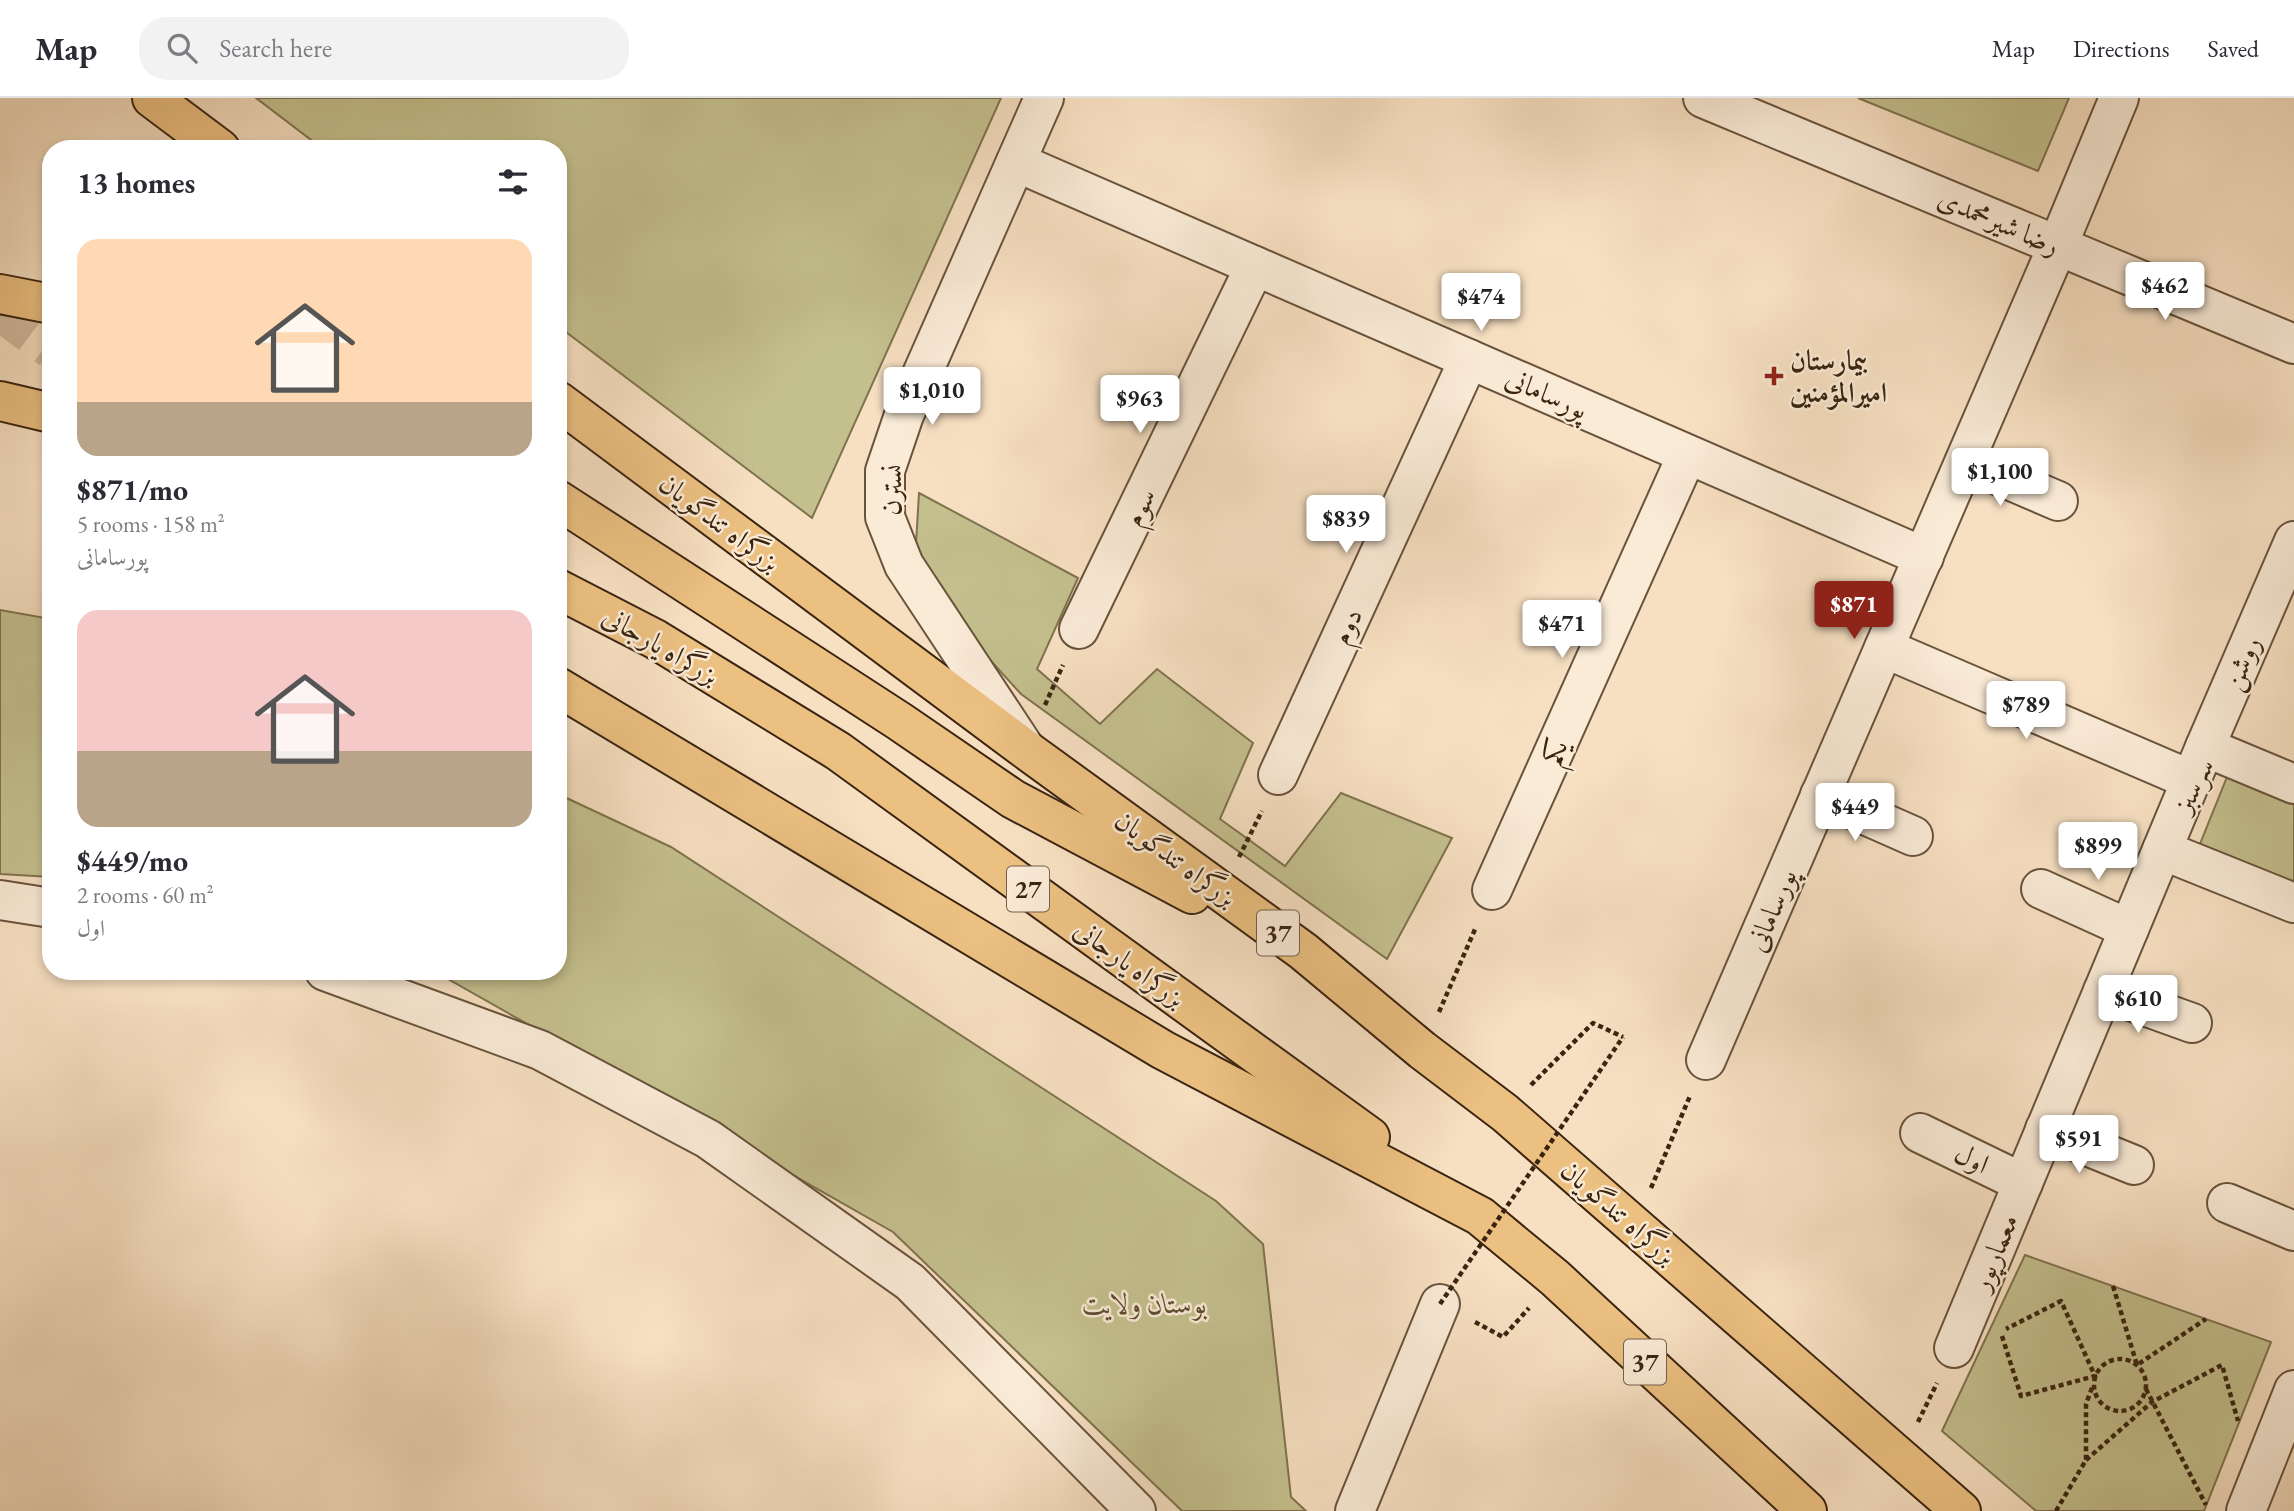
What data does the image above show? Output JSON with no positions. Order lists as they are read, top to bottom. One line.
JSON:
{"streets":{"highway":["بزرگراه تندگویان","بزرگراه یارجانی","27","37"],"street":["رضا شیرمحمدی","پورسامانی","نسترن","سوم","دوم","روشن","یکم","سرسبز","اول","معمارپور"]},"crossings":[["رضا شیرمحمدی","پورسامانی"],["پورسامانی","نسترن"],["پورسامانی","سوم"],["پورسامانی","دوم"],["پورسامانی","یکم"],["نسترن","بزرگراه تندگویان"],["بزرگراه یارجانی","37"],["روشن","سرسبز"],["سرسبز","معمارپور"],["اول","معمارپور"]],"parks":["بوستان ولایت"],"places":{"health":["بیمارستان امیرالمؤمنین"]},"page":{"header":"Map","search":"Search here","nav":["Map","Directions","Saved"],"heading":"13 homes","list":[{"name":"$871/mo","note":"5 rooms · 158 m² · پورسامانی"},{"name":"$449/mo","note":"2 rooms · 60 m² · اول"}],"price":["$462","$474","$1,010","$963","$1,100","$839","$871","$471","$789","$449","$899","$610","$591"]}}
